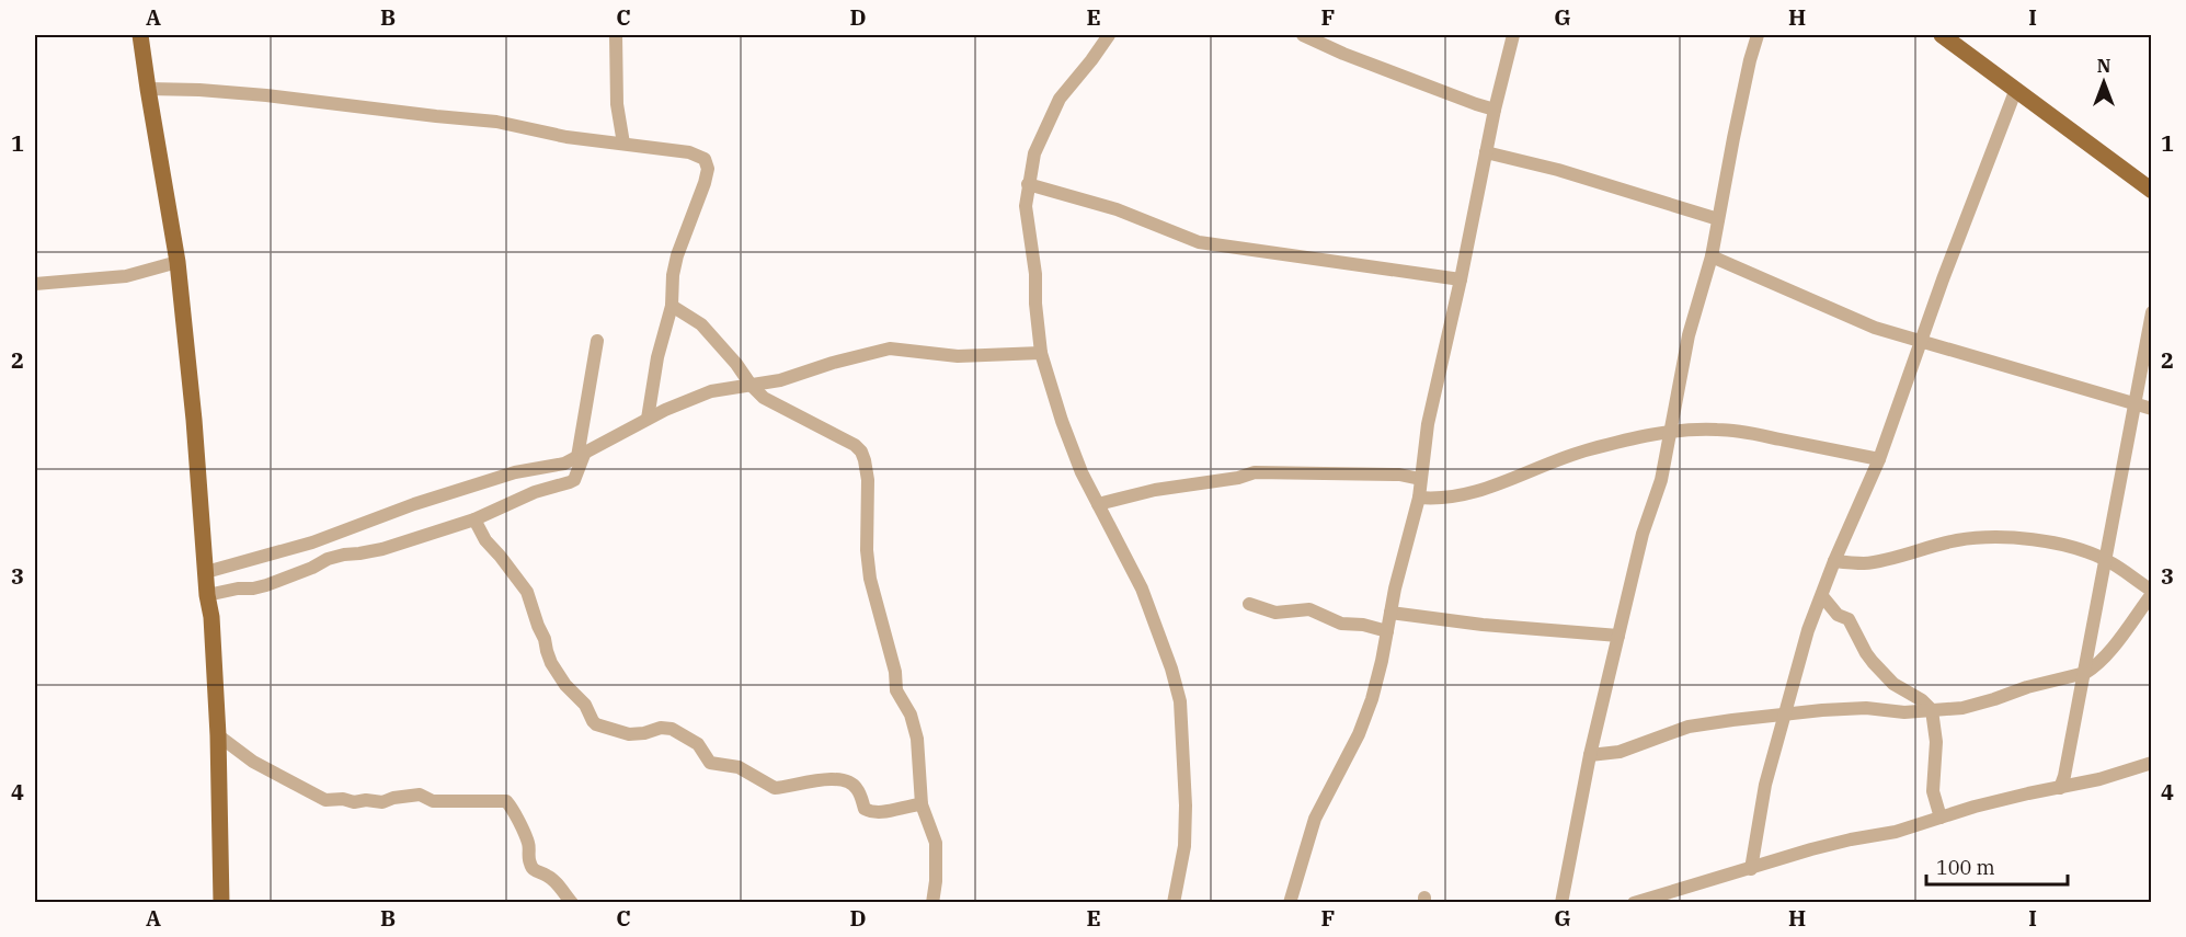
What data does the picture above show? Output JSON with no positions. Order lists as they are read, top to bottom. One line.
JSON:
{"scale_bar":"100 m","north":"top","grid":{"columns":["A","B","C","D","E","F","G","H","I"],"rows":["1","2","3","4"]}}
